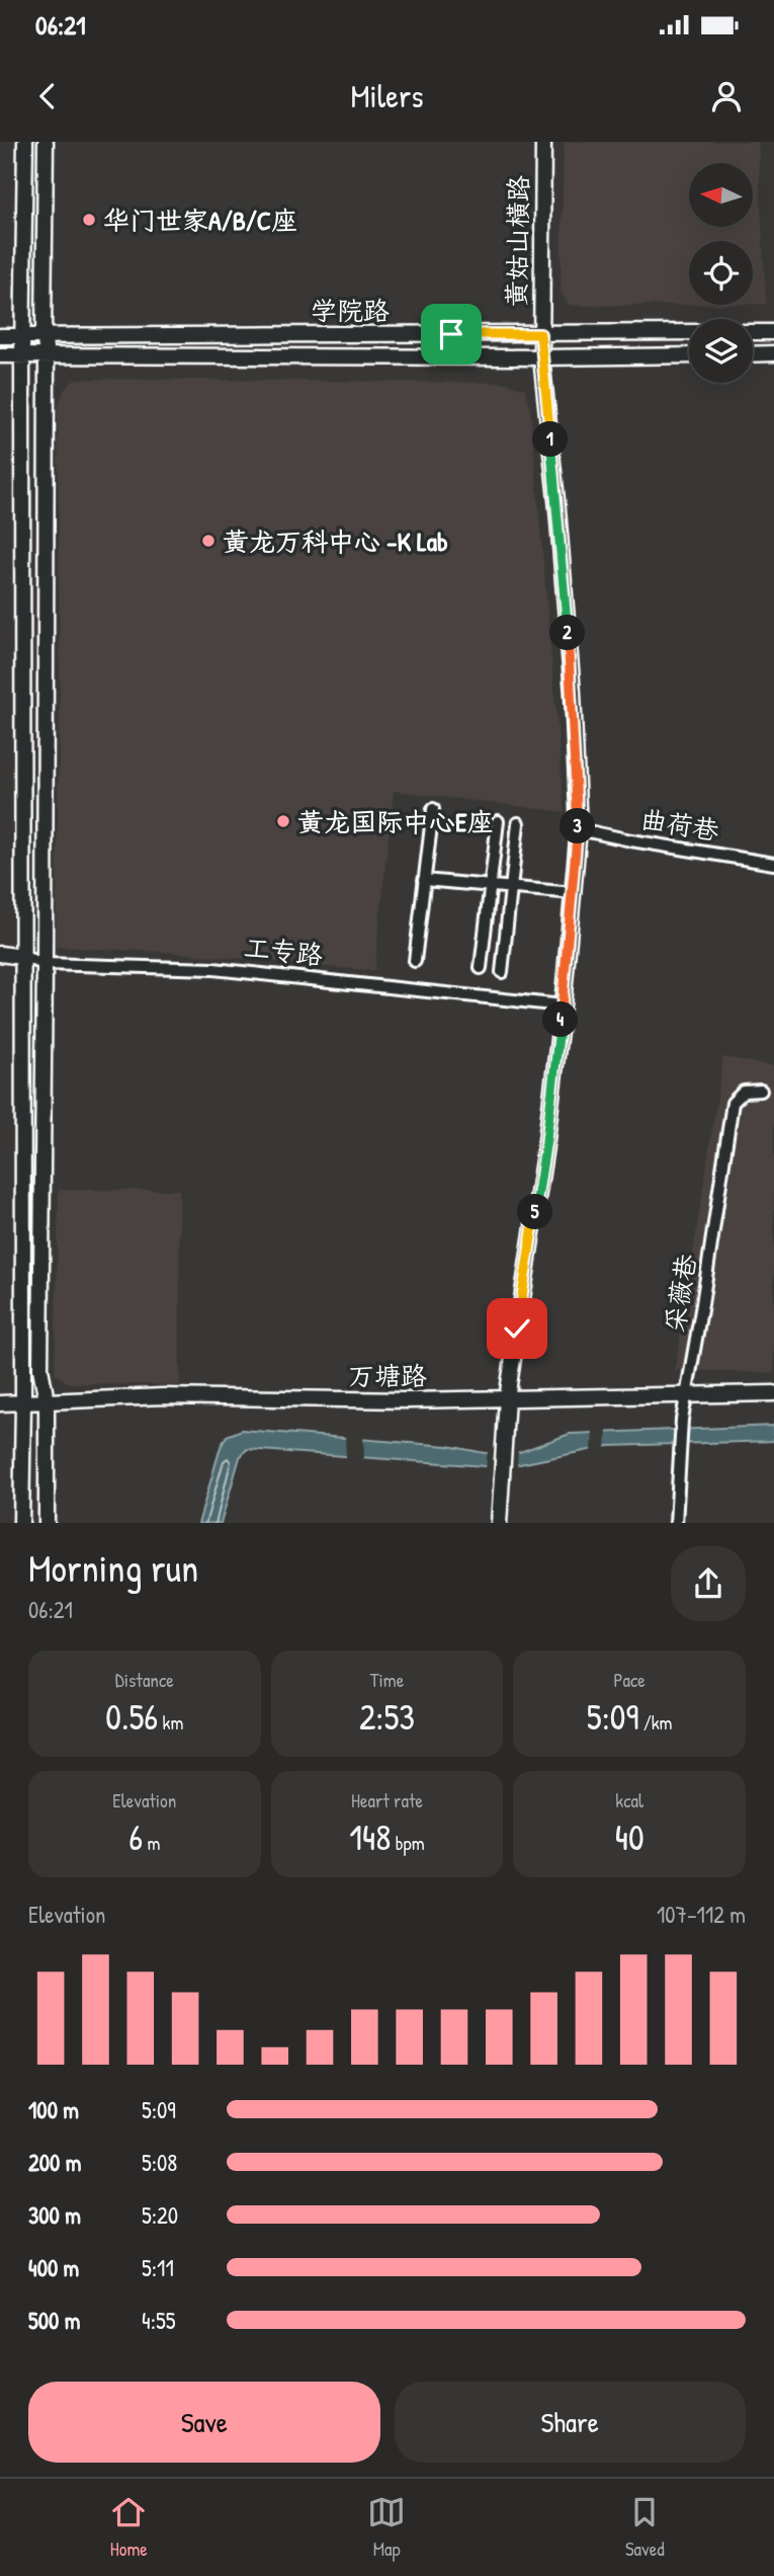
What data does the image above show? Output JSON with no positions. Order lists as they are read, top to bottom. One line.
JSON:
{"streets":{"main road":["黄姑山横路","学院路","工专路","万塘路"],"street":["曲荷巷","采薇巷"]},"crossings":[["黄姑山横路","学院路"],["黄姑山横路","曲荷巷"],["黄姑山横路","工专路"],["黄姑山横路","万塘路"],["采薇巷","万塘路"]],"places":["华门世家A/B/C座","黄龙万科中心 -K Lab","黄龙国际中心E座"],"north":"left","page":{"status":"06:21","header":"Milers","pins":["1","2","3","4","5"],"heading":["Morning run","06:21"],"stats":[["Distance","0.56 km"],["Time","2:53"],["Pace","5:09 /km"],["Elevation","6 m"],["Heart rate","148 bpm"],["kcal","40"]],"chart":["Elevation","107–112 m"],"list":[{"name":"100 m","note":"5:09"},{"name":"200 m","note":"5:08"},{"name":"300 m","note":"5:20"},{"name":"400 m","note":"5:11"},{"name":"500 m","note":"4:55"}],"buttons":["Save","Share"],"tabs":["Home","Map","Saved"]}}
